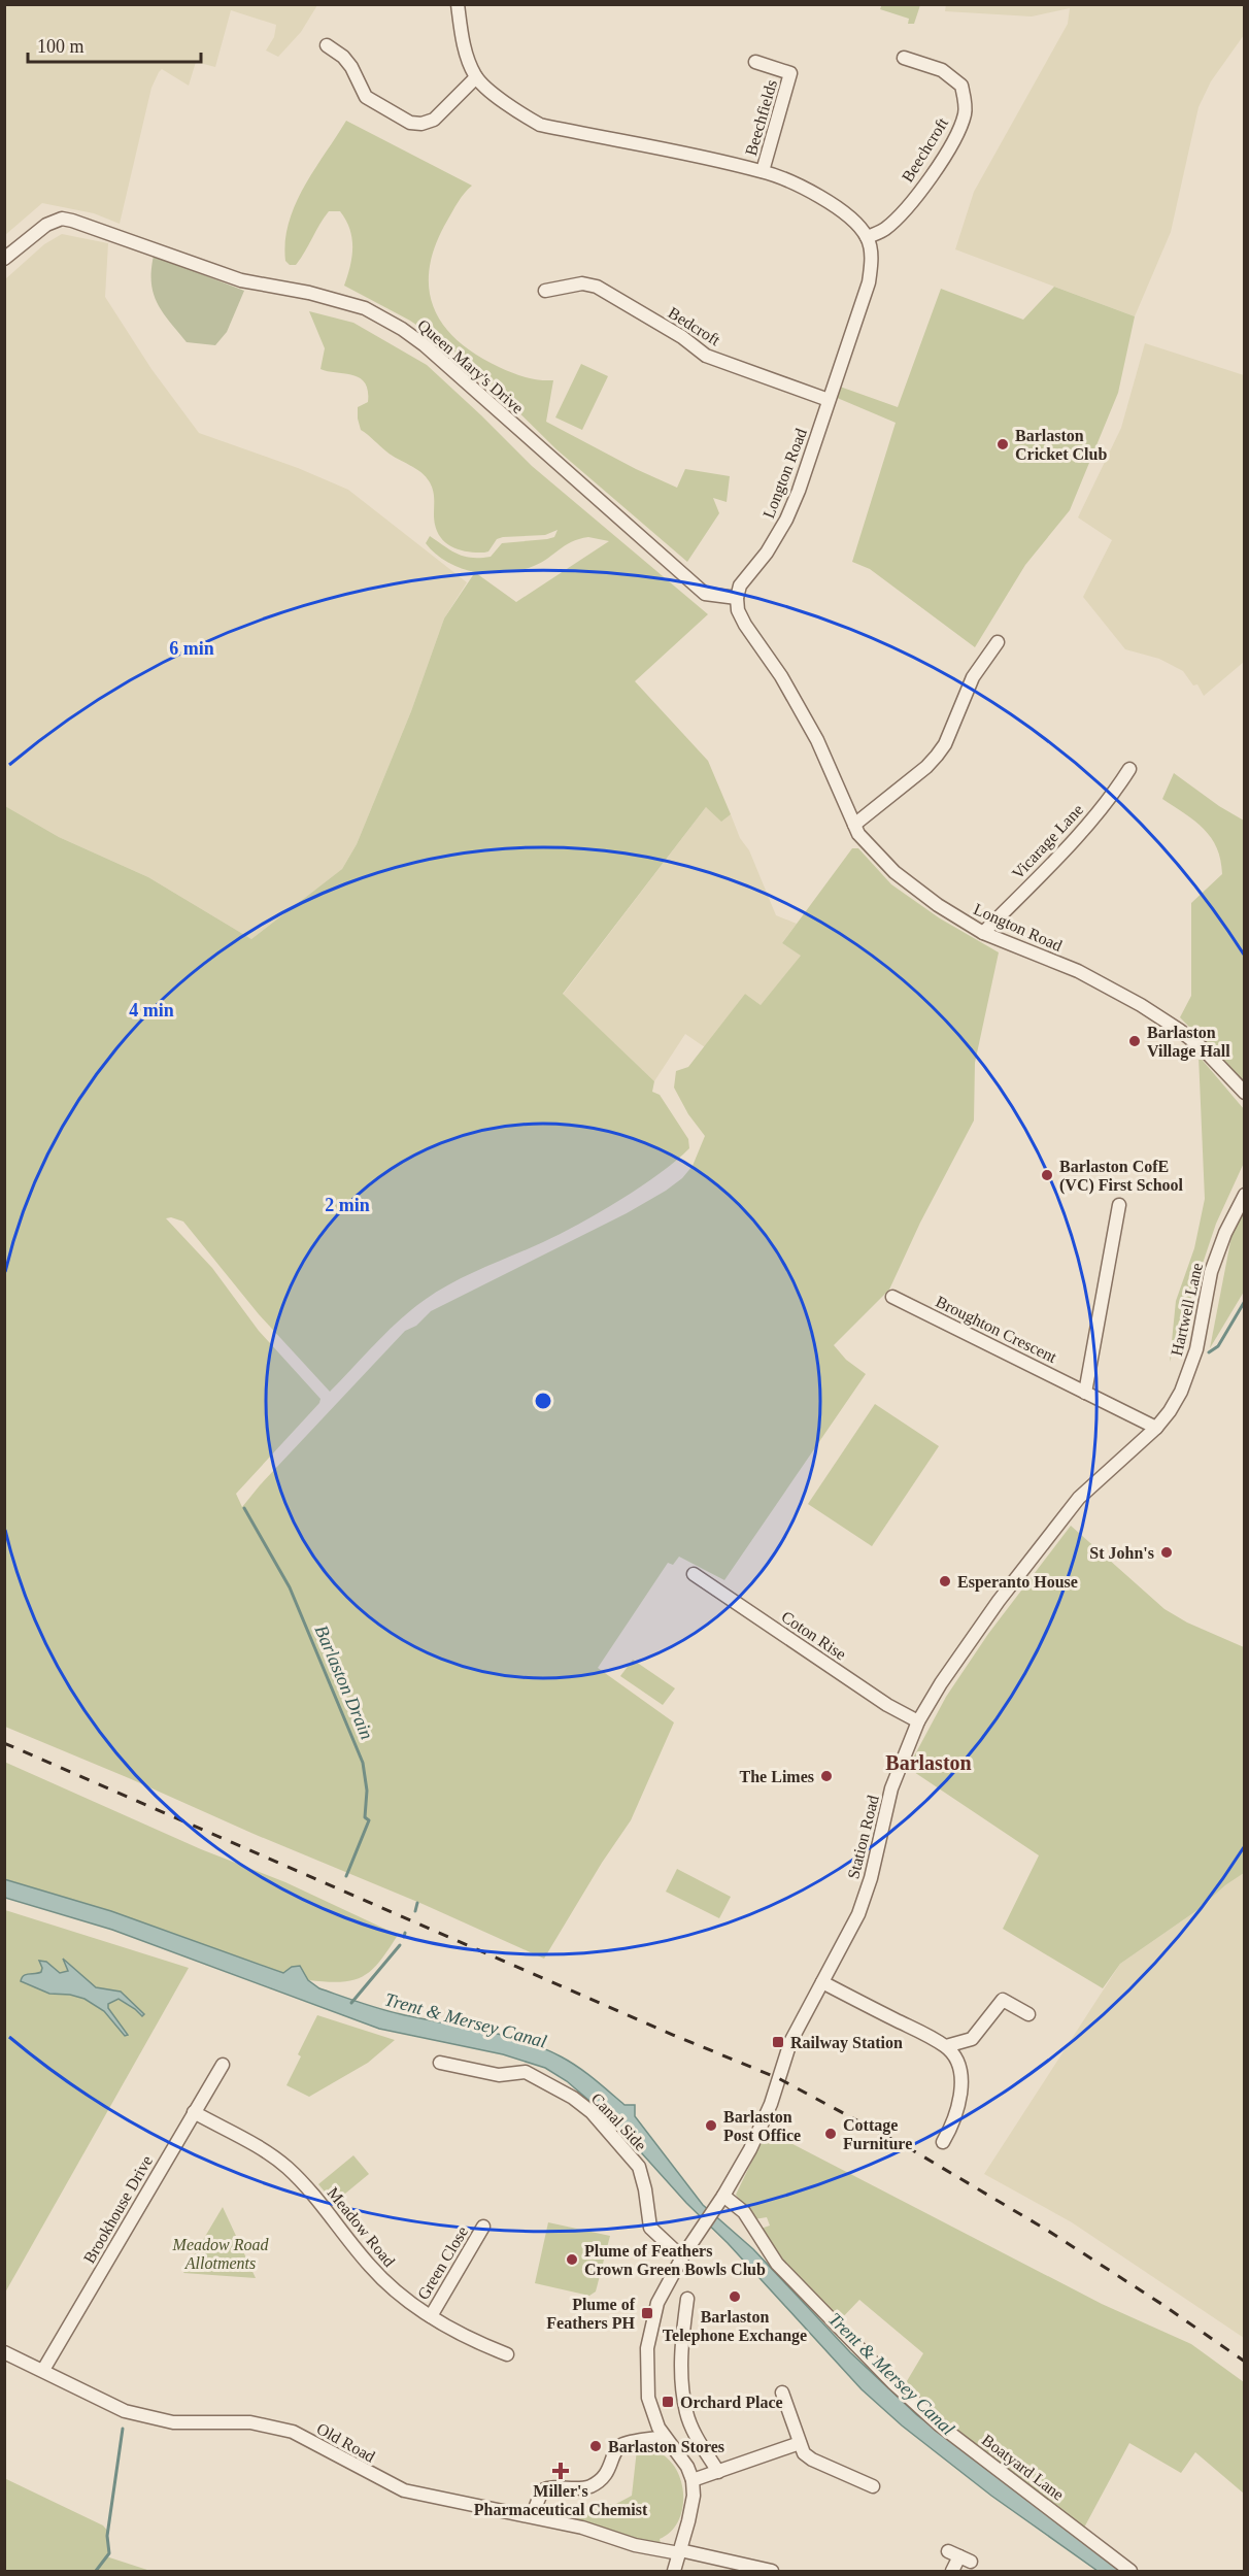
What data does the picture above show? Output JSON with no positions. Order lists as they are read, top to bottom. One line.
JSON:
{"streets":{"street":["Beechfields","Beechcroft","Bedcroft","Queen Mary's Drive","Longton Road","Vicarage Lane","Hartwell Lane","Broughton Crescent","Coton Rise","Station Road","Canal Side","Brookhouse Drive","Meadow Road","Green Close","Old Road","Boatyard Lane"]},"crossings":[["Beechcroft","Longton Road"],["Bedcroft","Longton Road"],["Queen Mary's Drive","Longton Road"],["Longton Road","Vicarage Lane"],["Hartwell Lane","Broughton Crescent"],["Hartwell Lane","Station Road"],["Broughton Crescent","Station Road"],["Coton Rise","Station Road"],["Station Road","Canal Side"],["Station Road","Boatyard Lane"],["Brookhouse Drive","Meadow Road"],["Brookhouse Drive","Old Road"],["Meadow Road","Green Close"]],"districts":["Barlaston"],"water":["Barlaston Drain","Trent & Mersey Canal"],"parks":["Meadow Road Allotments"],"places":{"other":["Barlaston Cricket Club","Barlaston Village Hall","Barlaston CofE (VC) First School","St John's","Esperanto House","The Limes","Barlaston Post Office","Cottage Furniture","Plume of Feathers Crown Green Bowls Club","Barlaston Telephone Exchange","Barlaston Stores"],"transit":["Railway Station","Plume of Feathers PH","Orchard Place"],"health":["Miller's Pharmaceutical Chemist"]},"scale_bar":"100 m","rings":["6 min","4 min","2 min"]}
